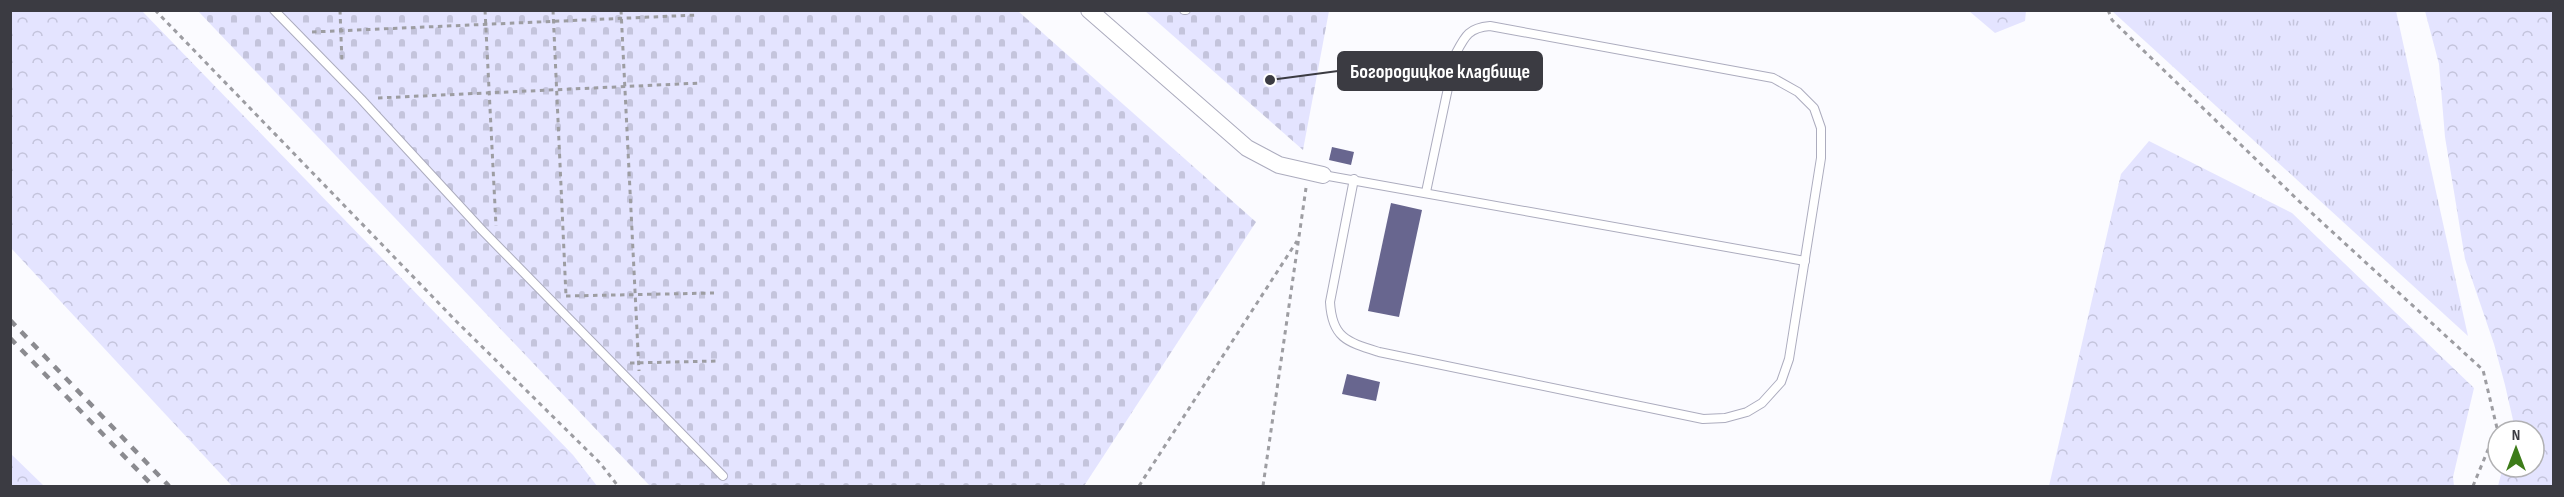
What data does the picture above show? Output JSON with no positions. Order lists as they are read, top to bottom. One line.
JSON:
{"places":["Богородицкое кладбище"],"north":"top"}
